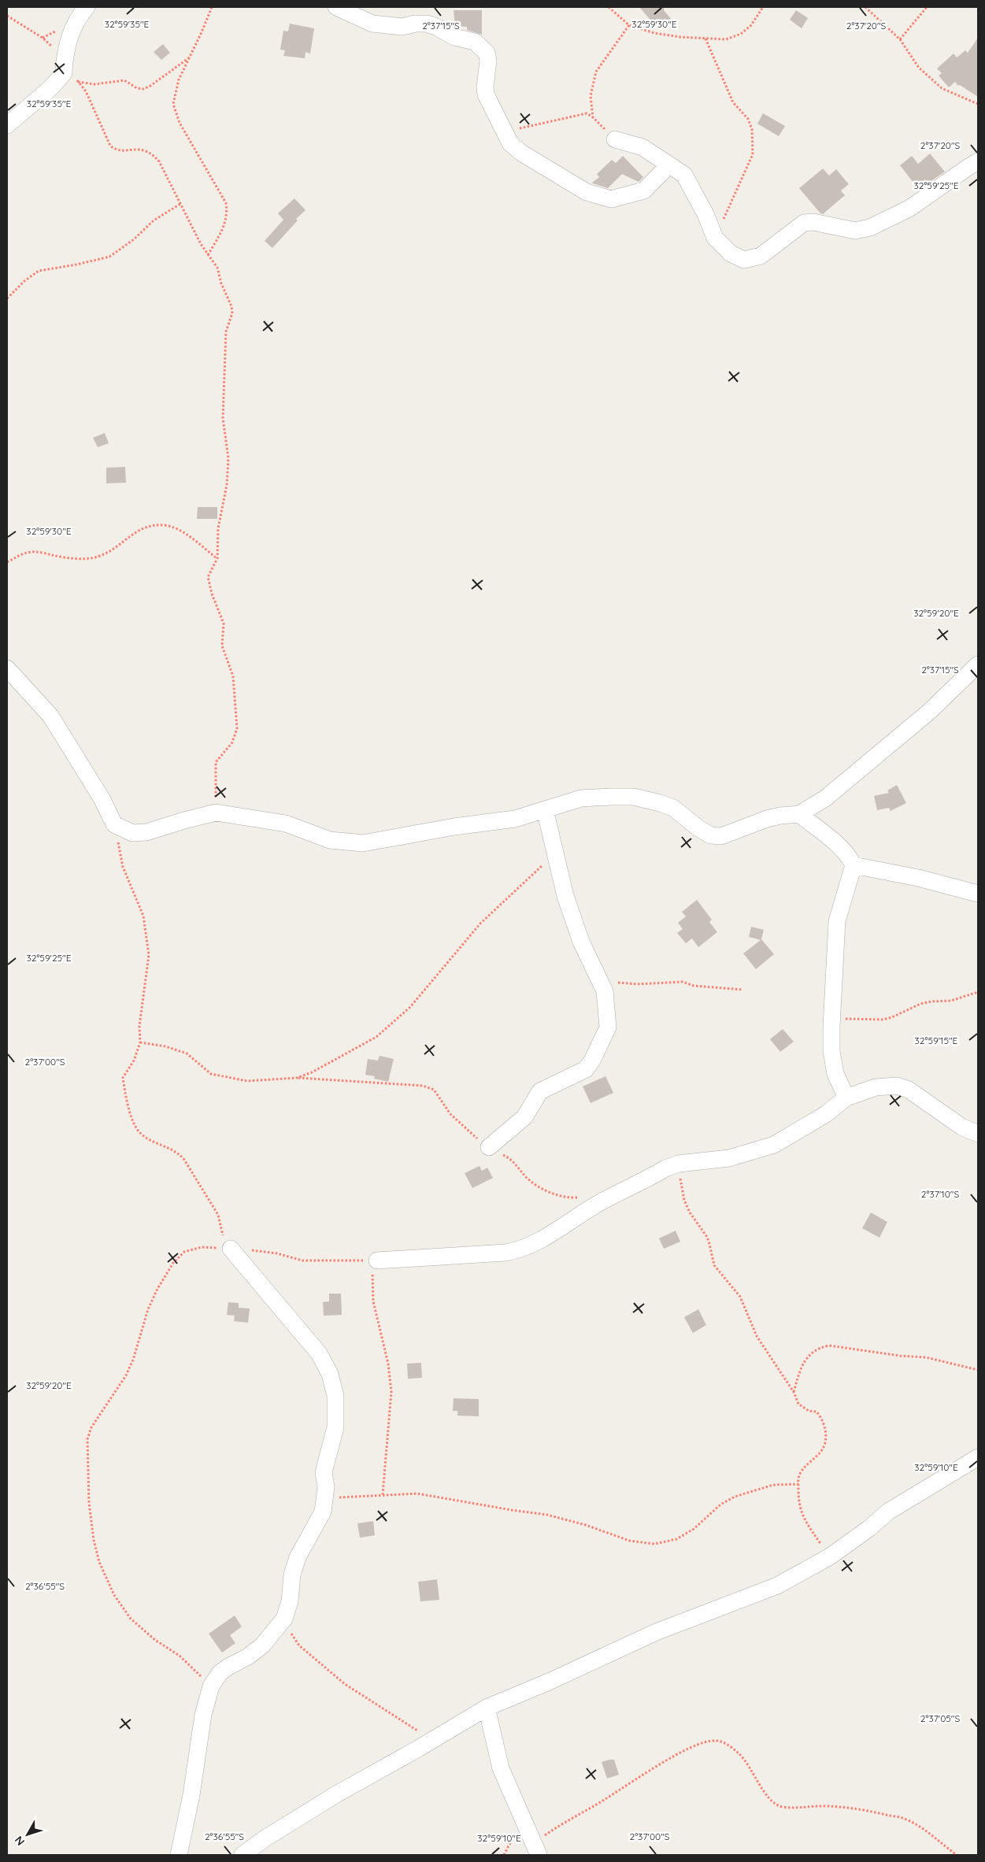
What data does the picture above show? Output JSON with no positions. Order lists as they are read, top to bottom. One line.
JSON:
{"north":"bottom left","coordinates":["32°59'35\"E","32°59'30\"E","2°37'20\"S","2°37'15\"S","32°59'25\"E","32°59'20\"E","32°59'15\"E","2°37'00\"S","2°37'10\"S","32°59'10\"E","2°36'55\"S","2°37'05\"S"]}
